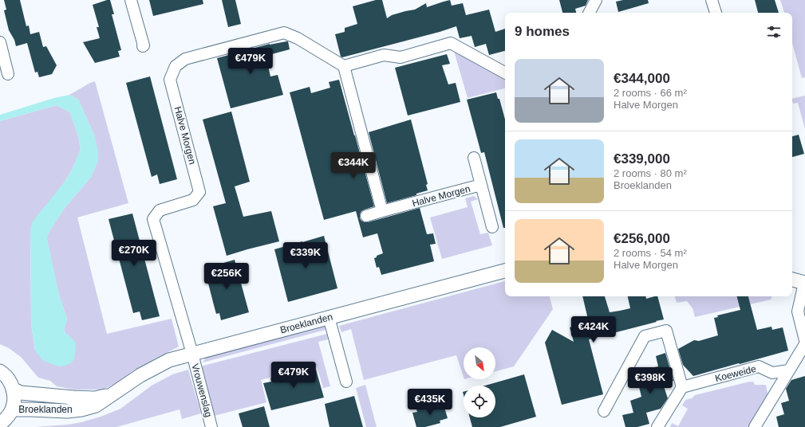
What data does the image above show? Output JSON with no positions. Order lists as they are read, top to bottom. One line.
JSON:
{"streets":{"street":["Halve Morgen","Broeklanden","Koeweide","Vrouwenslag"]},"crossings":[["Halve Morgen","Broeklanden"],["Halve Morgen","Vrouwenslag"],["Broeklanden","Vrouwenslag"]],"north":"bottom right","page":{"heading":"9 homes","price":["€479K","€344K","€270K","€339K","€256K","€424K","€479K","€398K","€435K"],"list":[{"name":"€344,000","note":"2 rooms · 66 m² · Halve Morgen"},{"name":"€339,000","note":"2 rooms · 80 m² · Broeklanden"},{"name":"€256,000","note":"2 rooms · 54 m² · Halve Morgen"}]}}
